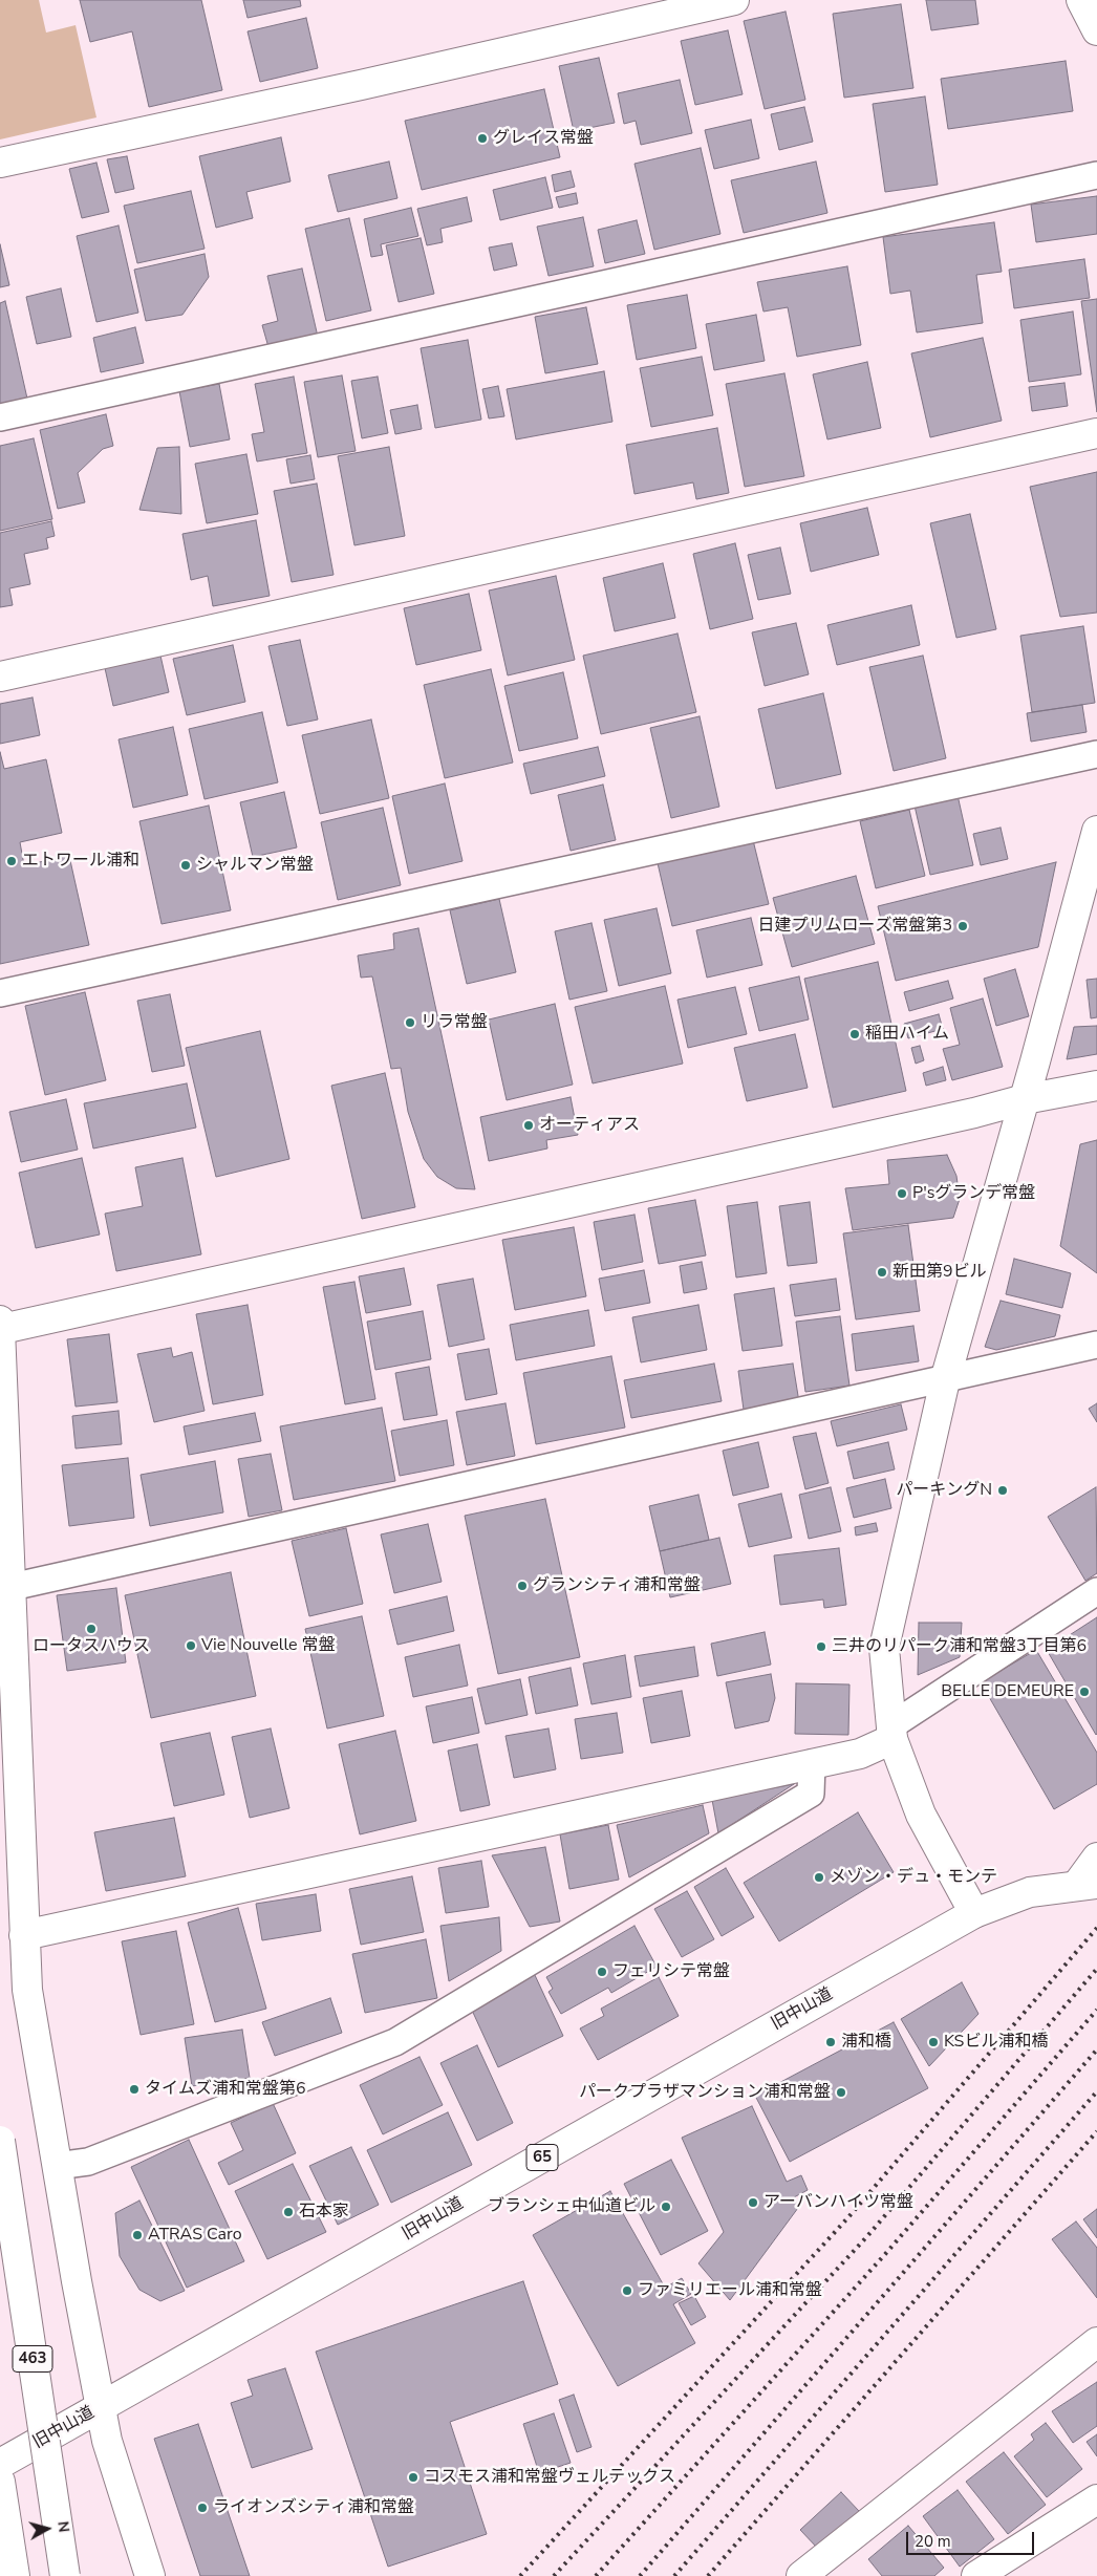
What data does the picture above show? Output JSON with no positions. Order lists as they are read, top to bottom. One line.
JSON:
{"streets":{"main road":["旧中山道","65","463"]},"places":["グレイス常盤","エトワール浦和","シャルマン常盤","日建プリムローズ常盤第3","リラ常盤","稲田ハイム","オーティアス","P'sグランデ常盤","新田第9ビル","パーキングN","グランシティ浦和常盤","ロータスハウス","Vie Nouvelle 常盤","三井のリパーク浦和常盤3丁目第6","BELLE DEMEURE","メゾン・デュ・モンテ","フェリシテ常盤","浦和橋","KSビル浦和橋","タイムズ浦和常盤第6","パークプラザマンション浦和常盤","アーバンハイツ常盤","ブランシェ中仙道ビル","石本家","ATRAS Caro","ファミリエール浦和常盤","コスモス浦和常盤ヴェルテックス","ライオンズシティ浦和常盤"],"scale_bar":"20 m","north":"right"}
